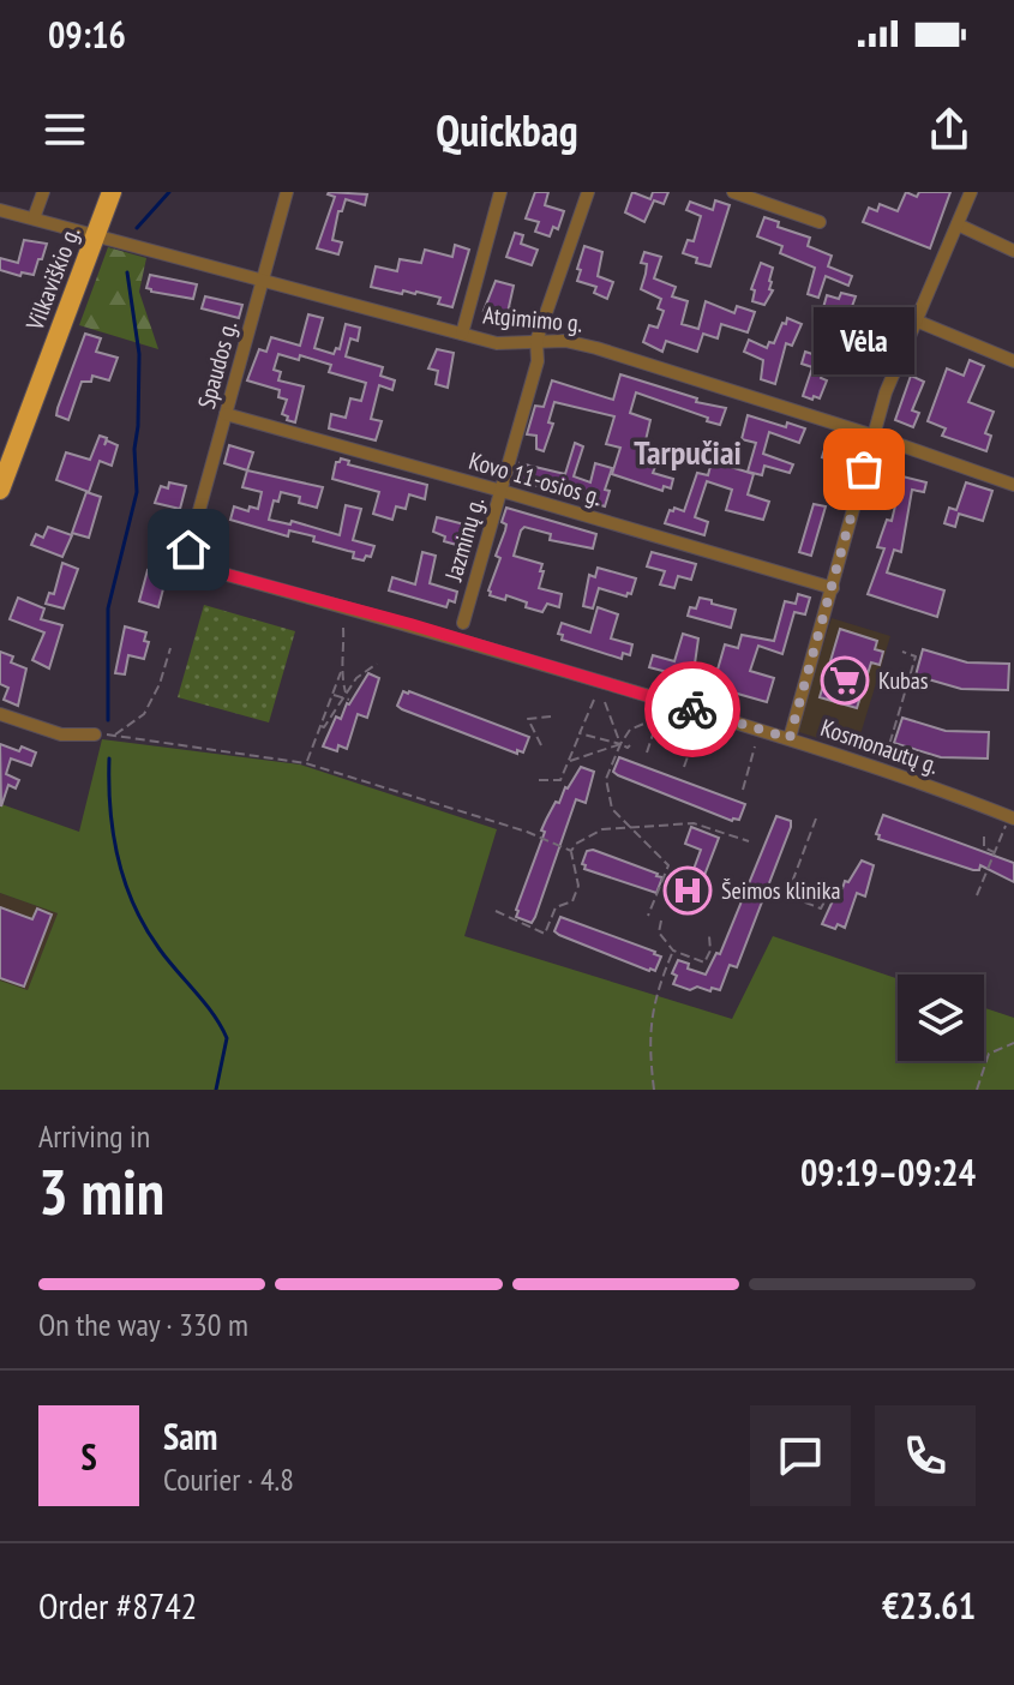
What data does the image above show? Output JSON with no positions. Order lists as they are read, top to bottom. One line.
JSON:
{"streets":{"highway":["Vilkaviškio g."],"street":["Atgimimo g.","Spaudos g.","Kovo 11-osios g.","Jazminų g.","Kosmonautų g."]},"crossings":[["Vilkaviškio g.","Atgimimo g."],["Atgimimo g.","Spaudos g."],["Atgimimo g.","Jazminų g."],["Spaudos g.","Kovo 11-osios g."],["Spaudos g.","Kosmonautų g."],["Kovo 11-osios g.","Jazminų g."]],"districts":["Tarpučiai"],"places":{"other":["Vėla"],"supermarket":["Kubas"],"hospital":["Šeimos klinika"]},"page":{"status":"09:16","header":"Quickbag","bubble":"Vėla","heading":["3 min","Arriving in","09:19–09:24"],"panel":["Sam","Courier · 4.8","Order #8742","€23.61"],"bar":"On the way · 330 m","round":"S"}}
